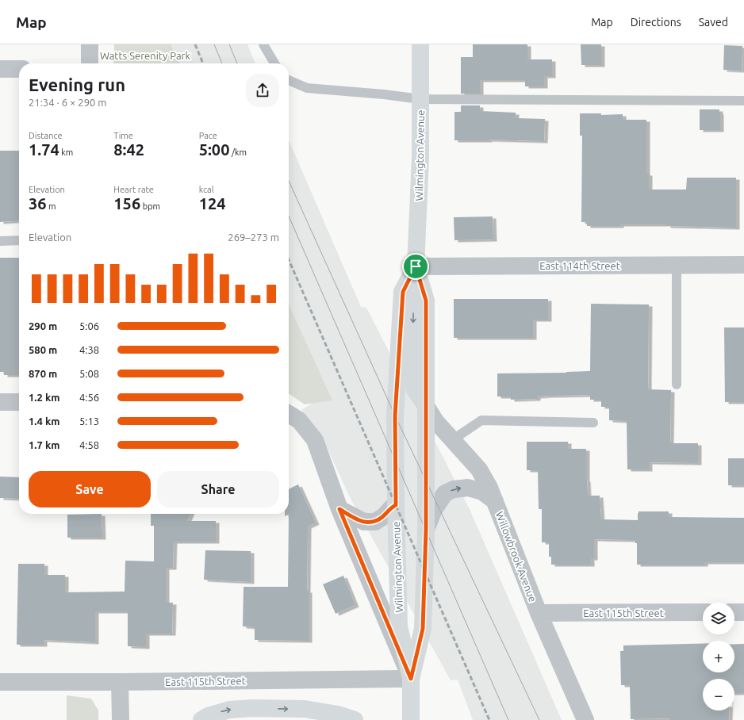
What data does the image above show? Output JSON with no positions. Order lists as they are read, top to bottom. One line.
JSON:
{"streets":{"main road":["Wilmington Avenue"],"street":["East 114th Street","Willowbrook Avenue","East 115th Street"]},"crossings":[["Wilmington Avenue","East 114th Street"],["Wilmington Avenue","Willowbrook Avenue"],["Wilmington Avenue","East 115th Street"],["Willowbrook Avenue","East 115th Street"]],"parks":["Watts Serenity Park"],"page":{"header":"Map","nav":["Map","Directions","Saved"],"heading":["Evening run","21:34 · 6 × 290 m"],"stats":[["Distance","1.74 km"],["Time","8:42"],["Pace","5:00 /km"],["Elevation","36 m"],["Heart rate","156 bpm"],["kcal","124"]],"chart":["Elevation","269–273 m"],"list":[{"name":"290 m","note":"5:06"},{"name":"580 m","note":"4:38"},{"name":"870 m","note":"5:08"},{"name":"1.2 km","note":"4:56"},{"name":"1.4 km","note":"5:13"},{"name":"1.7 km","note":"4:58"}],"buttons":["Save","Share"],"map_buttons":["+","−"]}}
